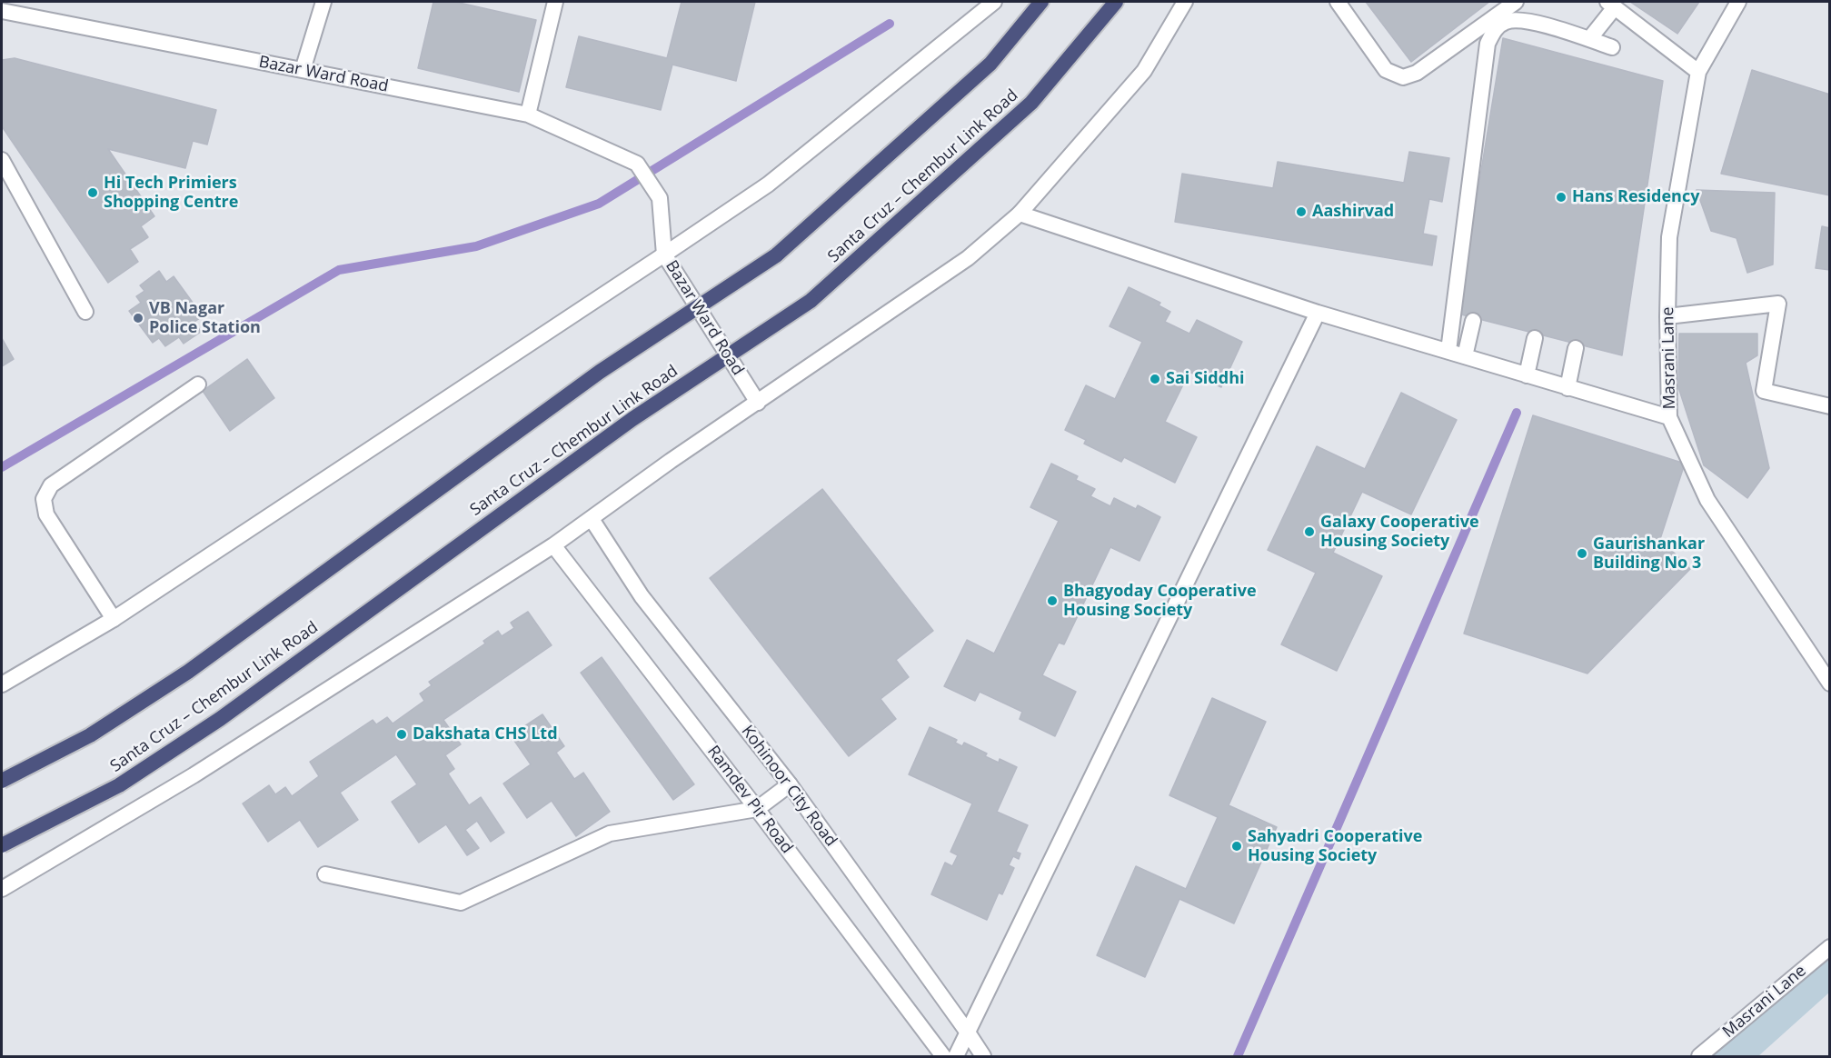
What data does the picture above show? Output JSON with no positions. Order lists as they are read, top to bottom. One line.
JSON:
{"streets":{"highway":["Santa Cruz – Chembur Link Road"],"street":["Bazar Ward Road","Masrani Lane","Kohinoor City Road","Ramdev Pir Road"]},"places":["Hi Tech Primiers Shopping Centre","Hans Residency","Aashirvad","VB Nagar Police Station","Sai Siddhi","Galaxy Cooperative Housing Society","Gaurishankar Building No 3","Bhagyoday Cooperative Housing Society","Dakshata CHS Ltd","Sahyadri Cooperative Housing Society"]}
